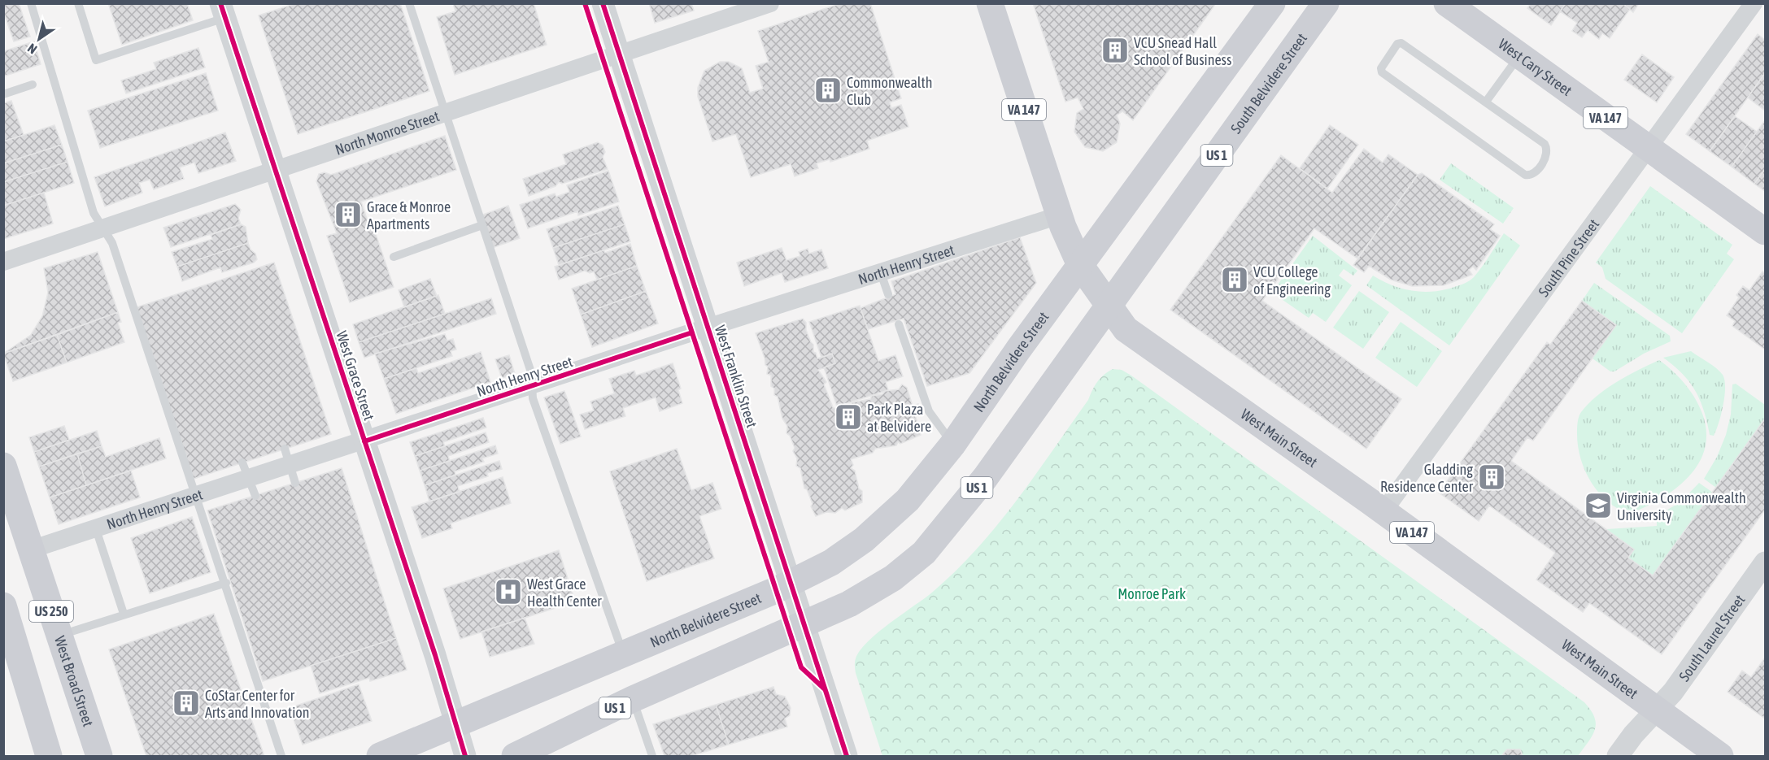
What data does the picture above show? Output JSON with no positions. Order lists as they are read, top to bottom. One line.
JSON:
{"streets":{"main road":["West Cary Street","South Belvidere Street","VA 147","US 1","North Belvidere Street","West Main Street","US 250","West Broad Street"],"street":["North Monroe Street","South Pine Street","North Henry Street","West Grace Street","West Franklin Street","South Laurel Street"]},"crossings":[["West Cary Street","South Pine Street"],["South Belvidere Street","US 1"],["South Belvidere Street","West Main Street"],["North Monroe Street","West Grace Street"],["North Monroe Street","West Franklin Street"],["US 1","West Franklin Street"],["US 1","West Main Street"],["South Pine Street","West Main Street"],["North Henry Street","West Grace Street"],["North Henry Street","West Franklin Street"],["North Henry Street","West Main Street"],["North Henry Street","West Broad Street"],["North Belvidere Street","West Grace Street"],["North Belvidere Street","West Franklin Street"],["North Belvidere Street","West Main Street"],["West Main Street","South Laurel Street"]],"parks":["Monroe Park"],"places":{"building":["VCU Snead Hall School of Business","Commonwealth Club","Grace & Monroe Apartments","VCU College of Engineering","Park Plaza at Belvidere","Gladding Residence Center","CoStar Center for Arts and Innovation"],"school or university":["Virginia Commonwealth University"],"hospital":["West Grace Health Center"]},"north":"bottom left"}
